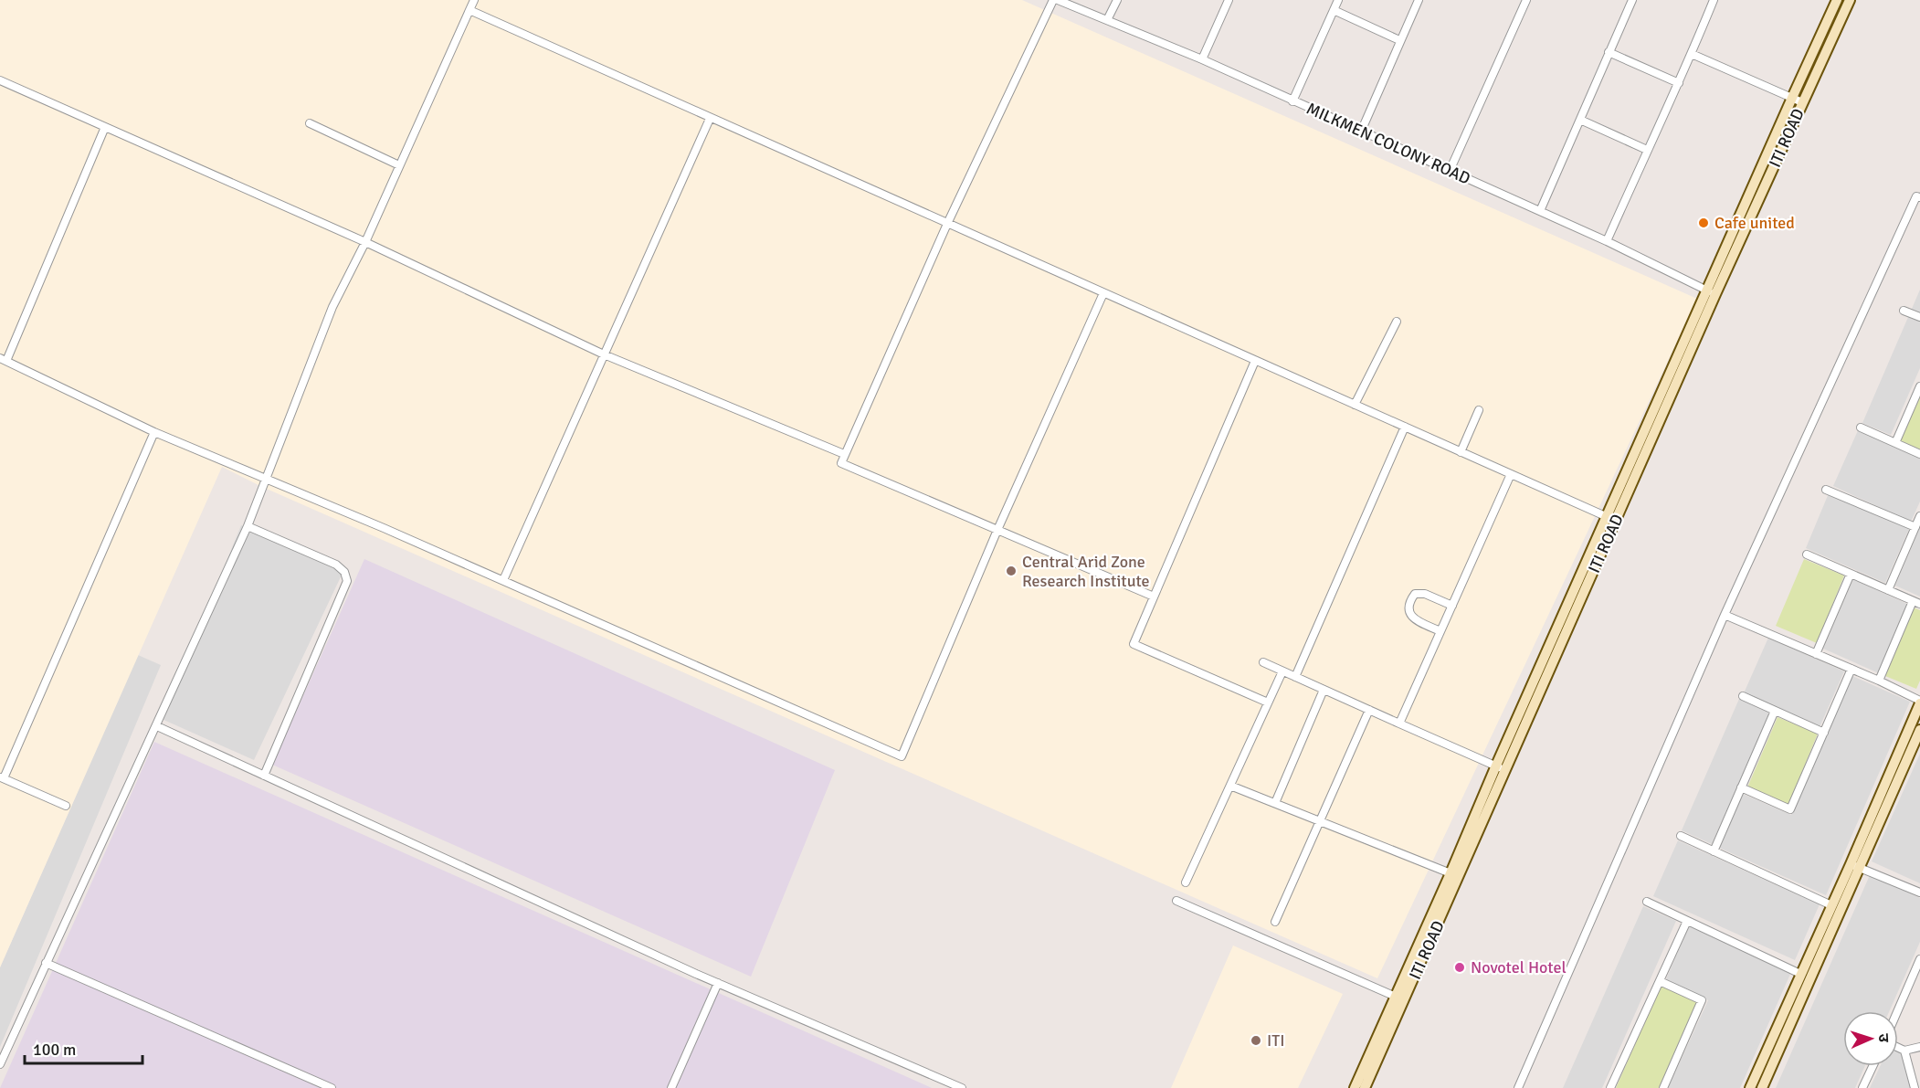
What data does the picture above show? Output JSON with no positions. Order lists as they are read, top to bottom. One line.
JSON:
{"streets":{"street":["ITI ROAD","MILKMEN COLONY ROAD"]},"crossings":[["ITI ROAD","MILKMEN COLONY ROAD"]],"places":["Cafe united","Central Arid Zone Research Institute","Novotel Hotel","ITI"],"scale_bar":"100 m","north":"right"}
